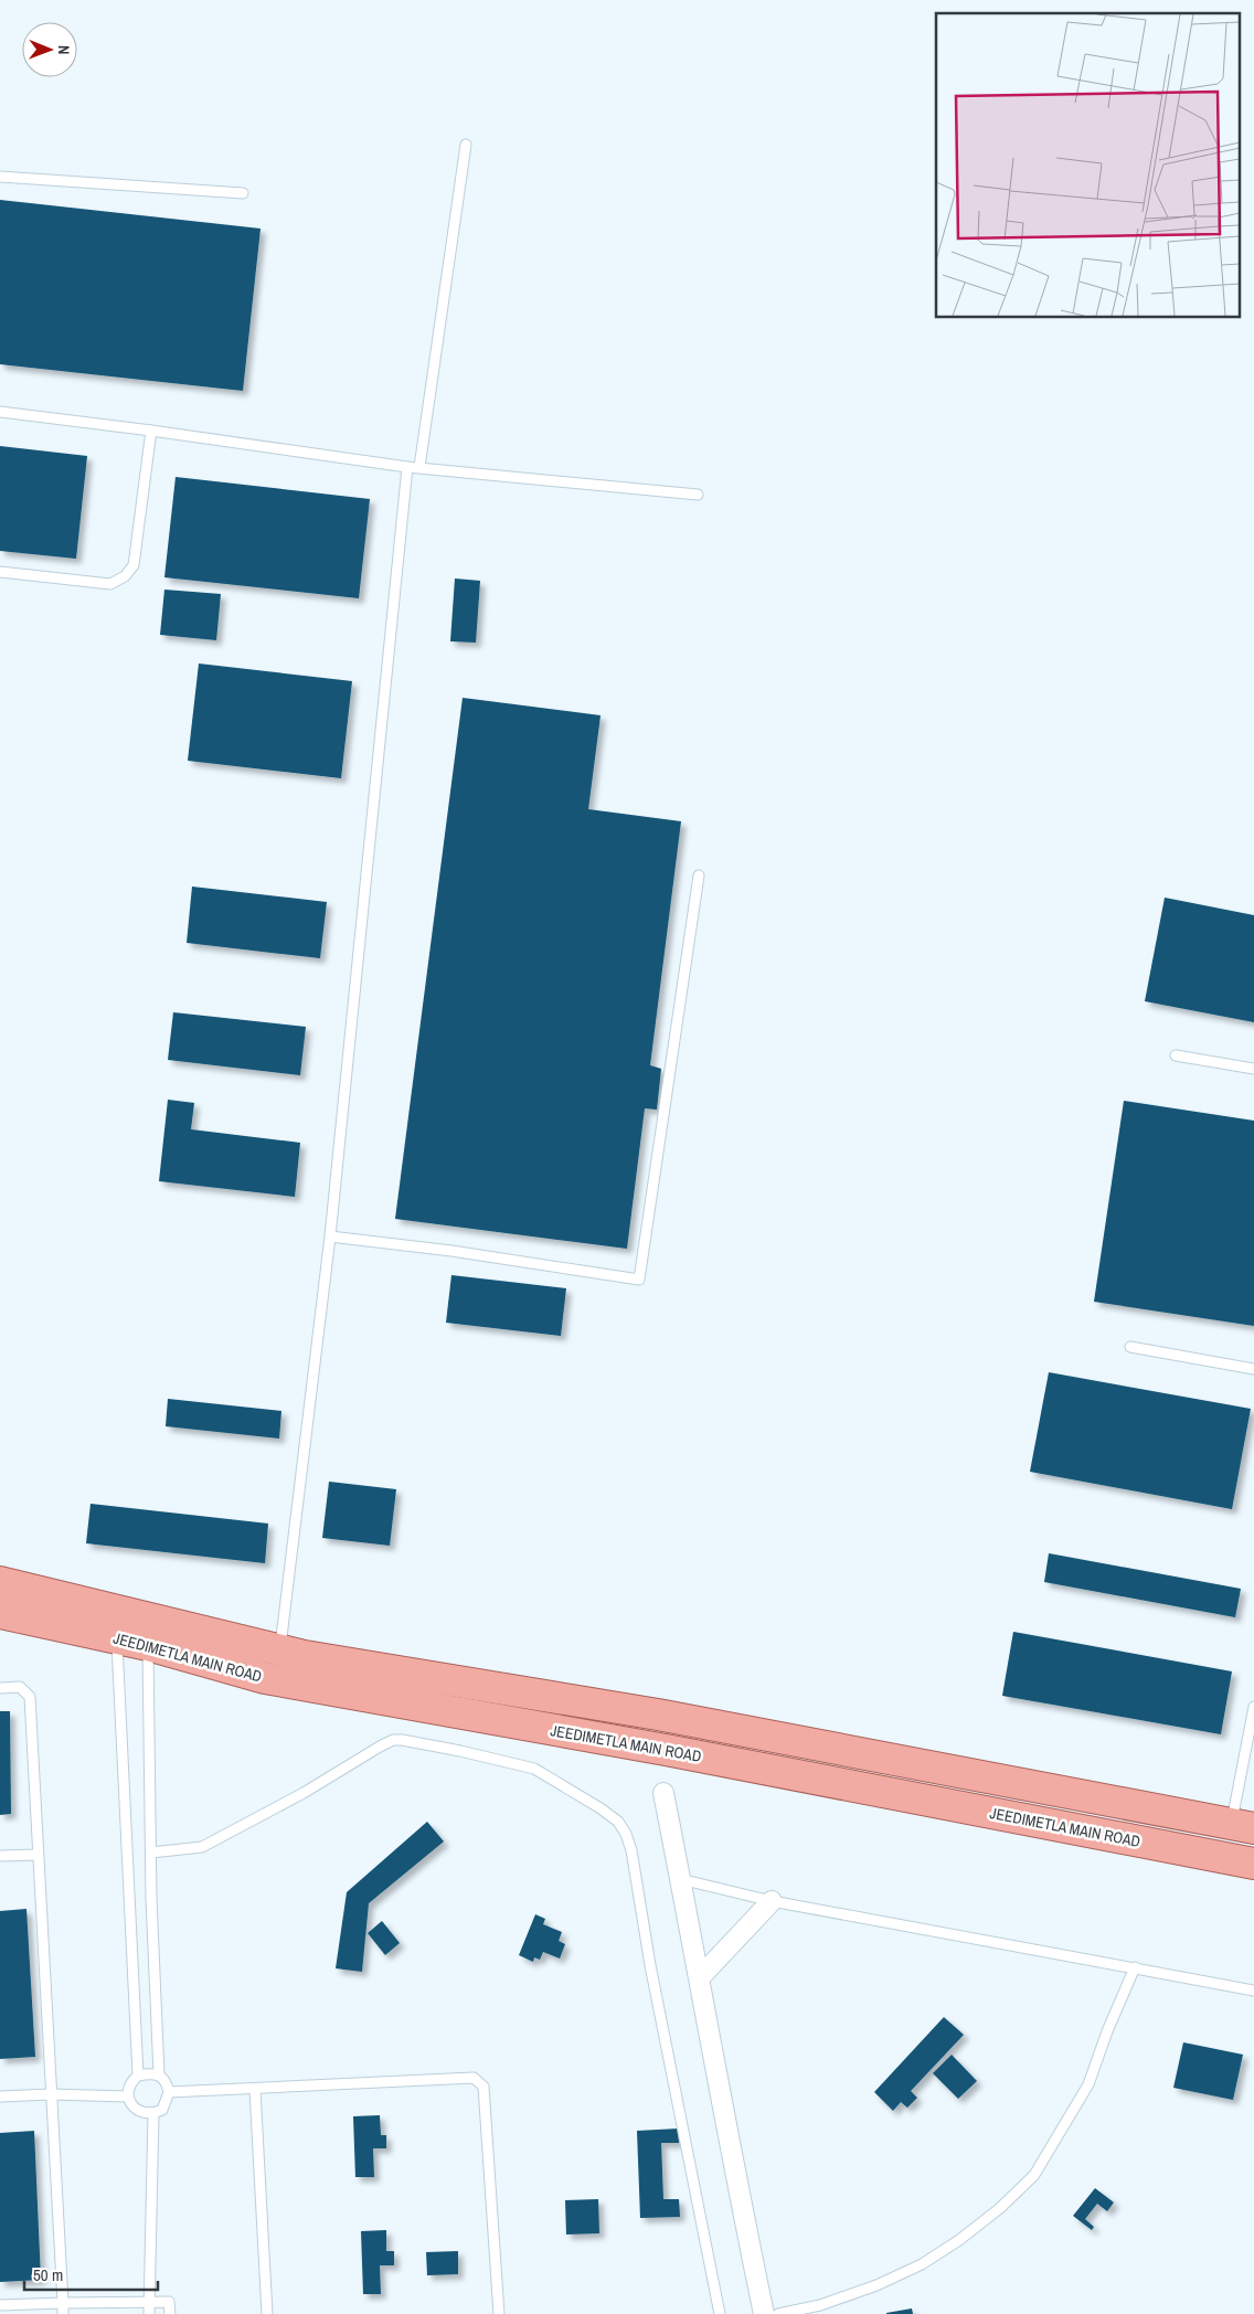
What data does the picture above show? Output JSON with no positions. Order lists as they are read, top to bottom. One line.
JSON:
{"streets":{"main road":["JEEDIMETLA MAIN ROAD"]},"scale_bar":"50 m","north":"right"}
